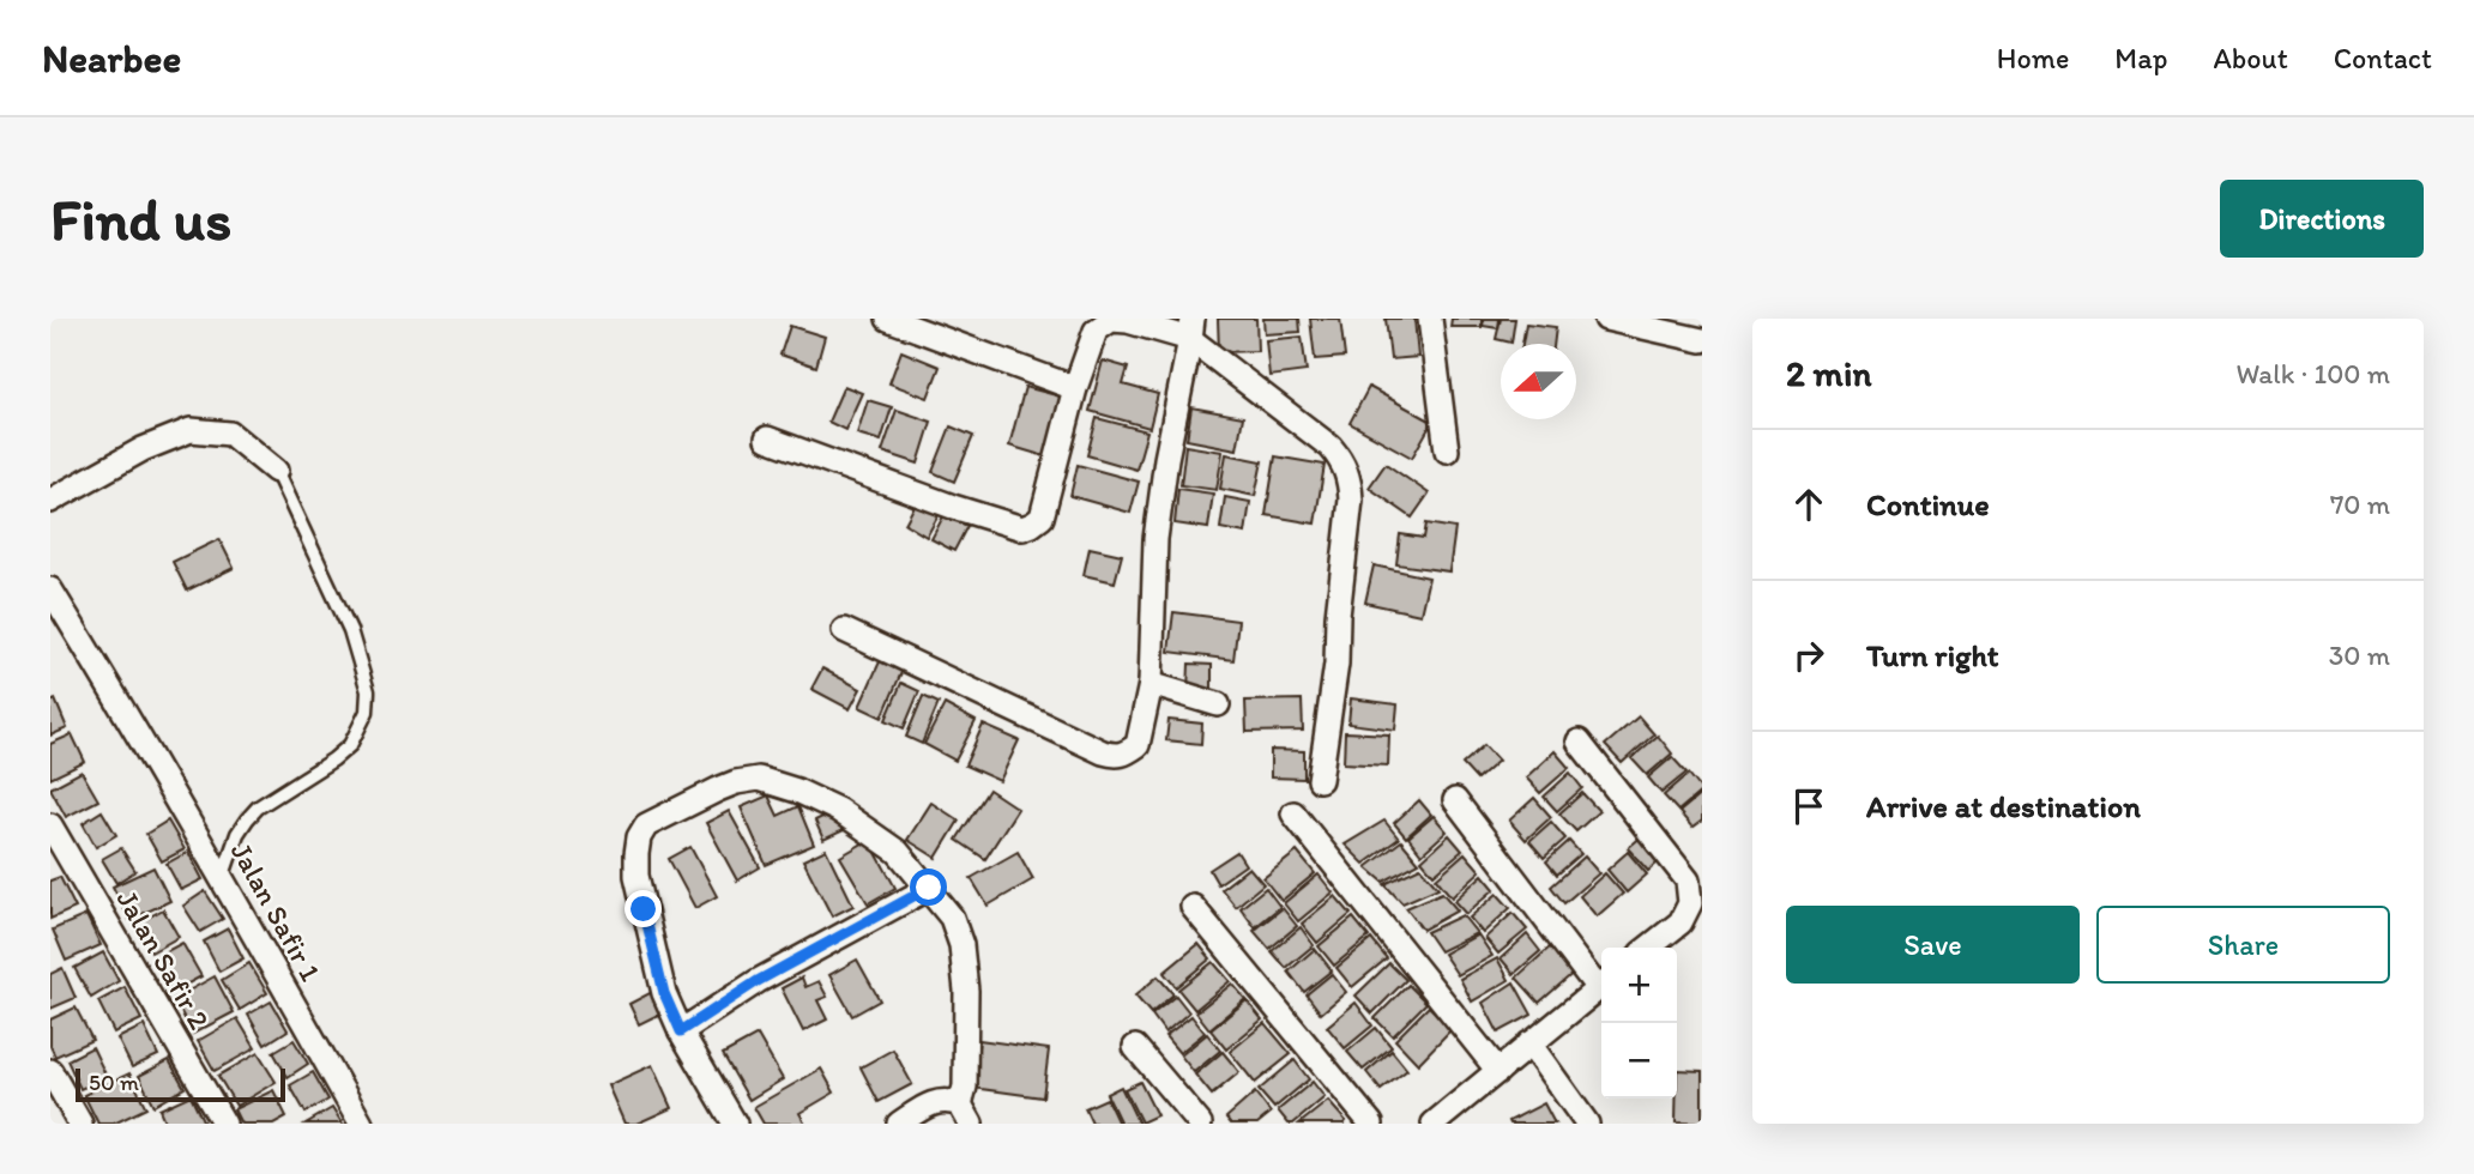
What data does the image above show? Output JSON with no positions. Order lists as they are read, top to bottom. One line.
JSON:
{"streets":{"street":["Jalan Safir 1","Jalan Safir 2"]},"scale_bar":"50 m","north":"left","page":{"header":"Nearbee","nav":["Home","Map","About","Contact"],"buttons":["Directions",["Save","Share"]],"title":"Find us","heading":["2 min","Walk · 100 m"],"list":[["Continue","70 m"],["Turn right","30 m"],"Arrive at destination"],"map_buttons":["+","−"],"scale":"50 m"}}
